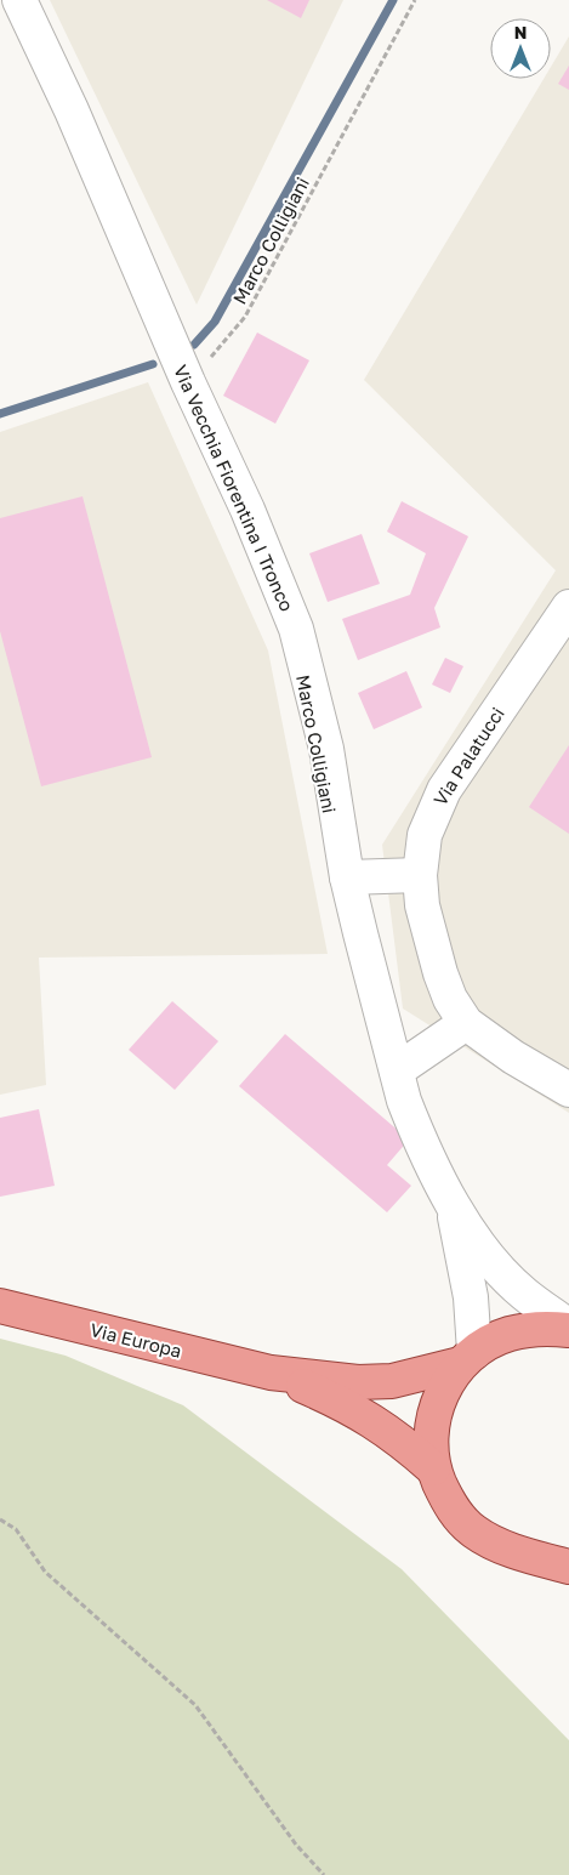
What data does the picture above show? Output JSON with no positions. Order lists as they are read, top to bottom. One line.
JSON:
{"streets":{"main road":["Via Europa"],"street":["Via Vecchia Fiorentina I Tronco","Via Palatucci"],"path":["Marco Colligiani"]},"crossings":[["Marco Colligiani","Via Vecchia Fiorentina I Tronco"],["Via Vecchia Fiorentina I Tronco","Via Europa"]],"north":"top"}
